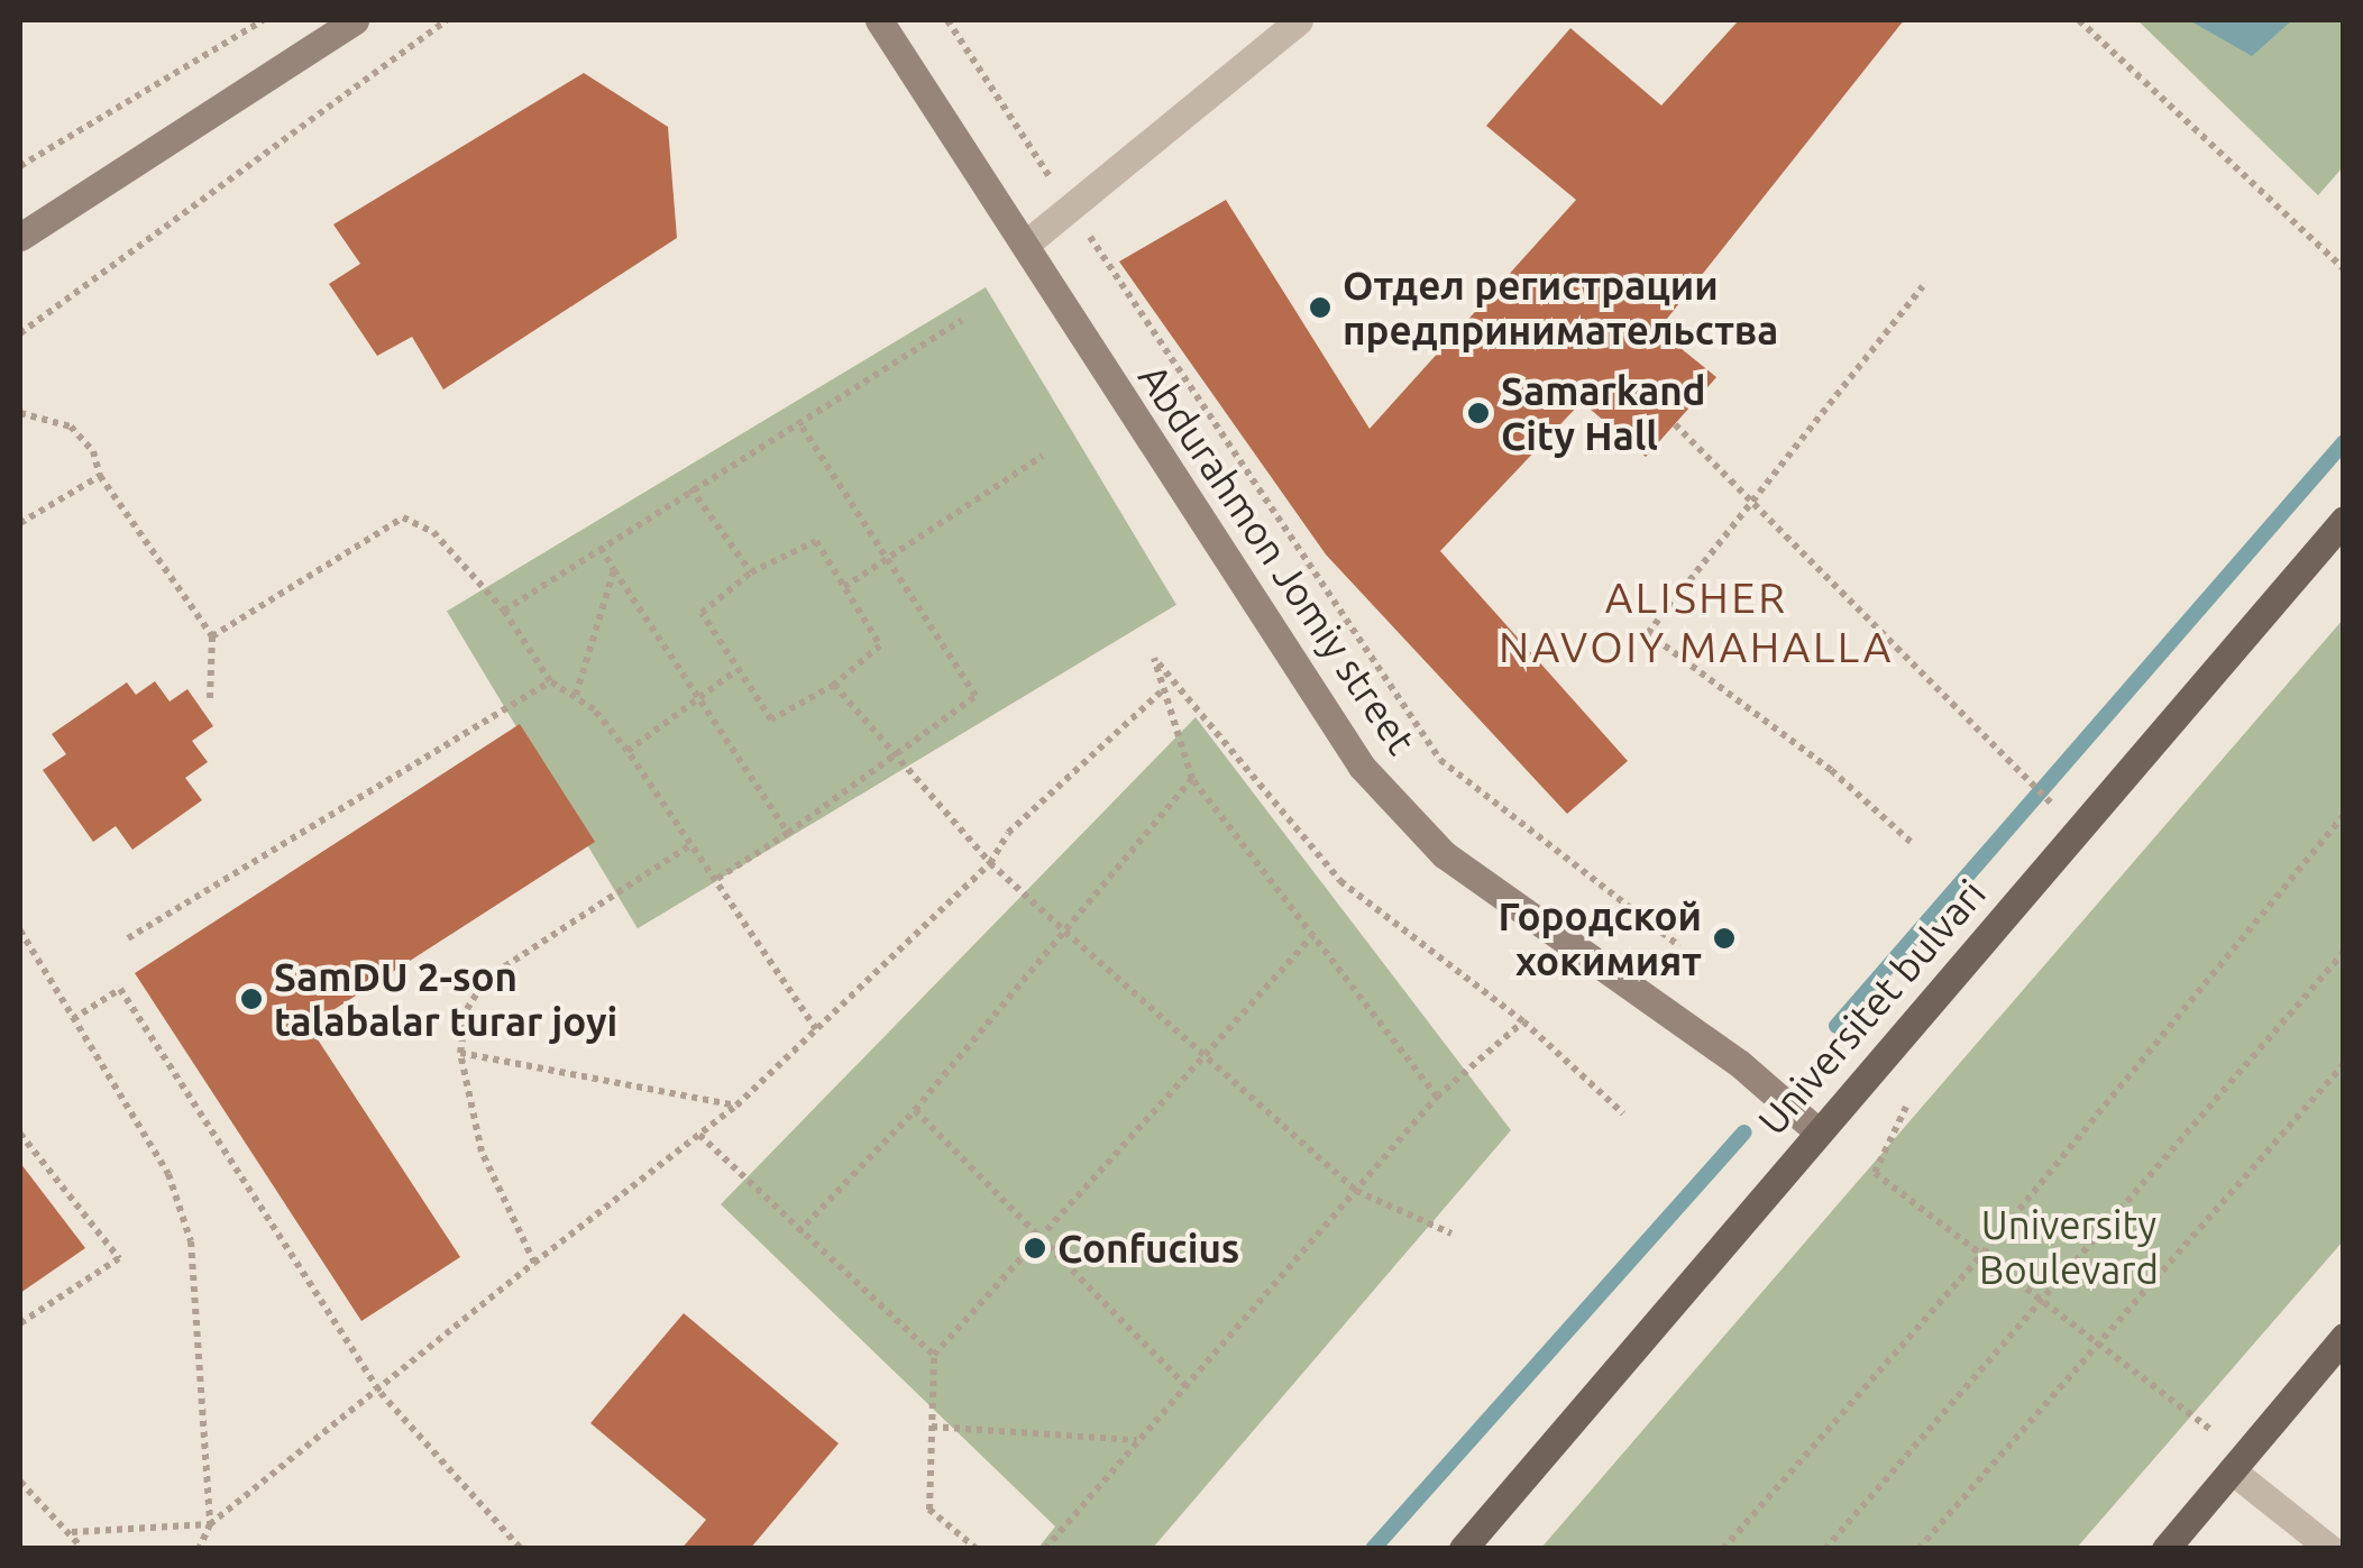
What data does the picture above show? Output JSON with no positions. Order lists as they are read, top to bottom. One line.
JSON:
{"streets":{"main road":["Abdurahmon Jomiy street","Universitet bulvari"]},"crossings":[["Abdurahmon Jomiy street","Universitet bulvari"]],"districts":["ALISHER NAVOIY MAHALLA"],"parks":["University Boulevard"],"places":["Отдел регистрации предпринимательства","Samarkand City Hall","Городской хокимият","SamDU 2-son talabalar turar joyi","Confucius"]}
